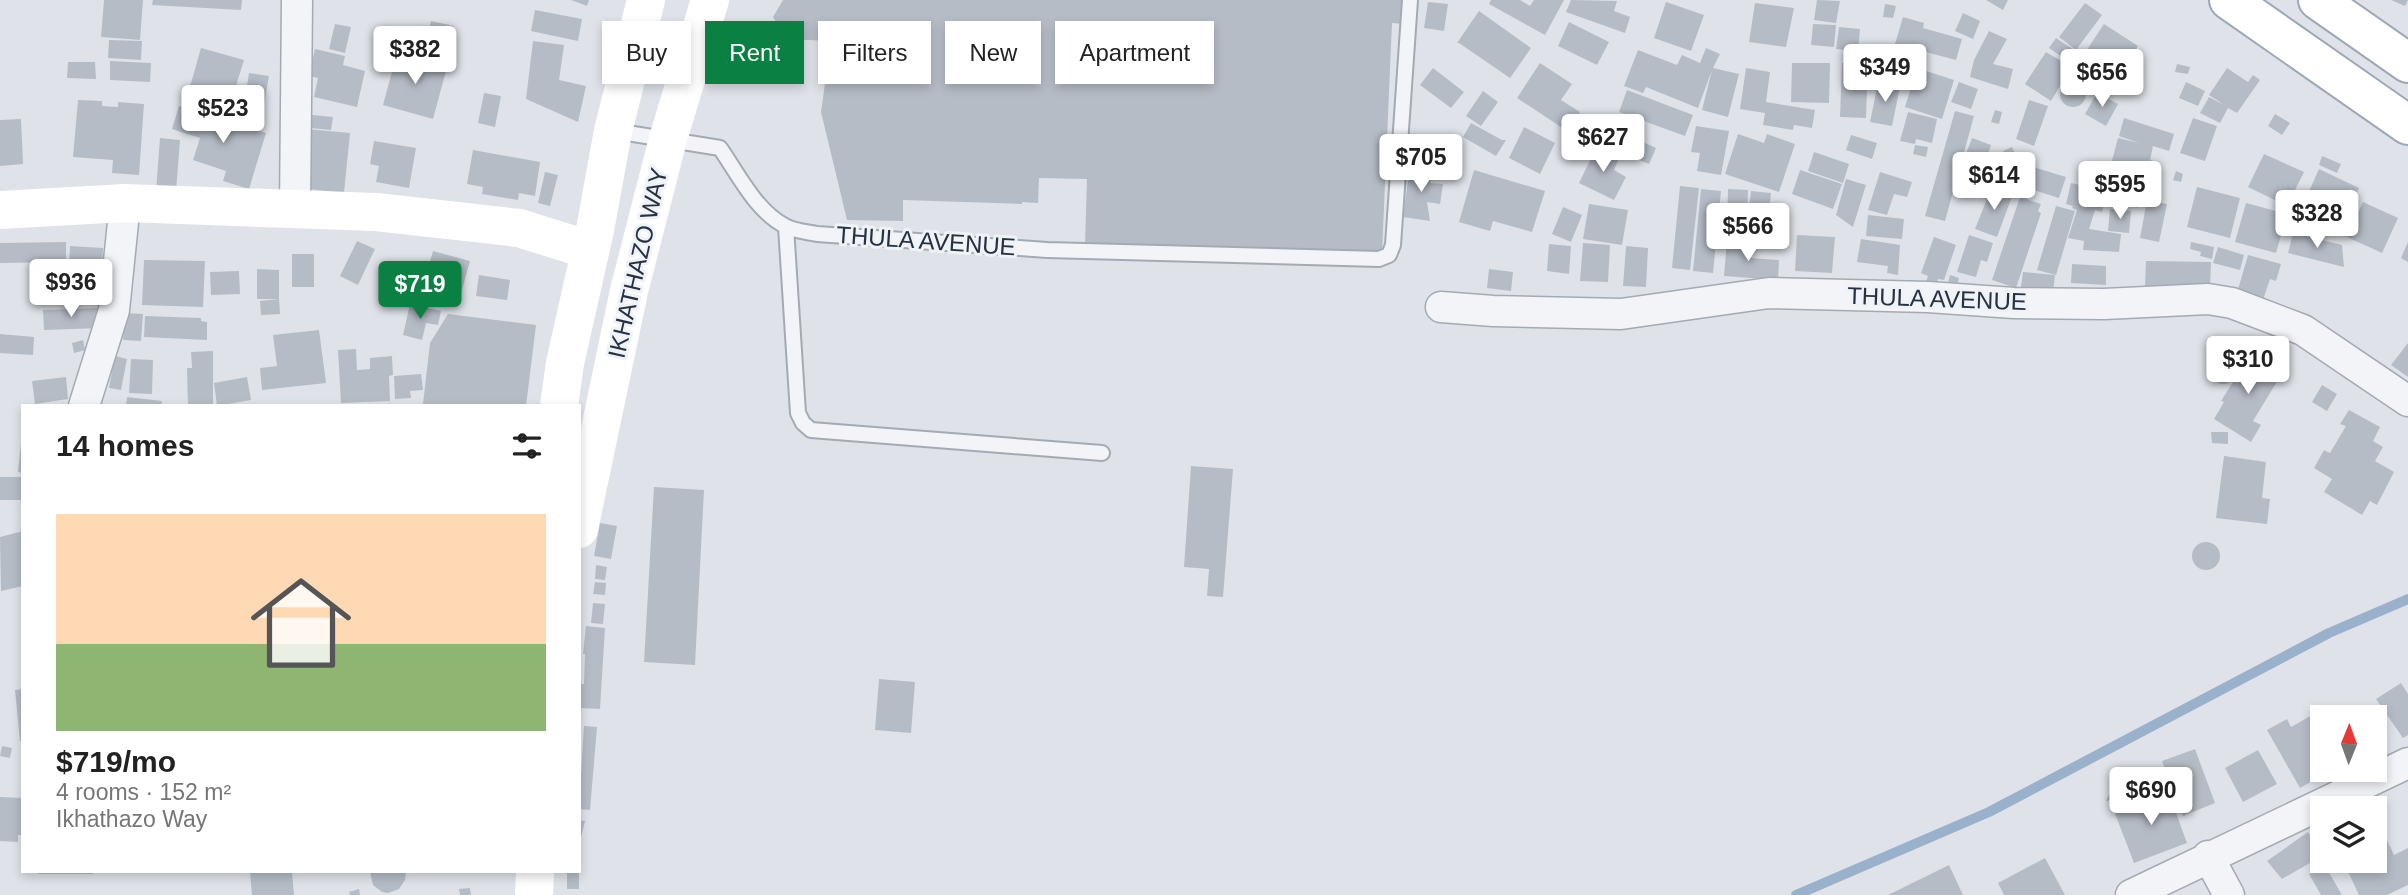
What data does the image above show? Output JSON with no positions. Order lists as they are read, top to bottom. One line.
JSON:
{"streets":{"street":["THULA AVENUE","IKHATHAZO WAY"]},"crossings":[["THULA AVENUE","IKHATHAZO WAY"]],"north":"top","page":{"chip":["Buy","Rent","Filters","New","Apartment"],"price":["$382","$349","$656","$523","$627","$705","$614","$595","$328","$566","$936","$719","$310","$690"],"heading":"14 homes","list":[{"name":"$719/mo","note":"4 rooms · 152 m² · Ikhathazo Way"}]}}
